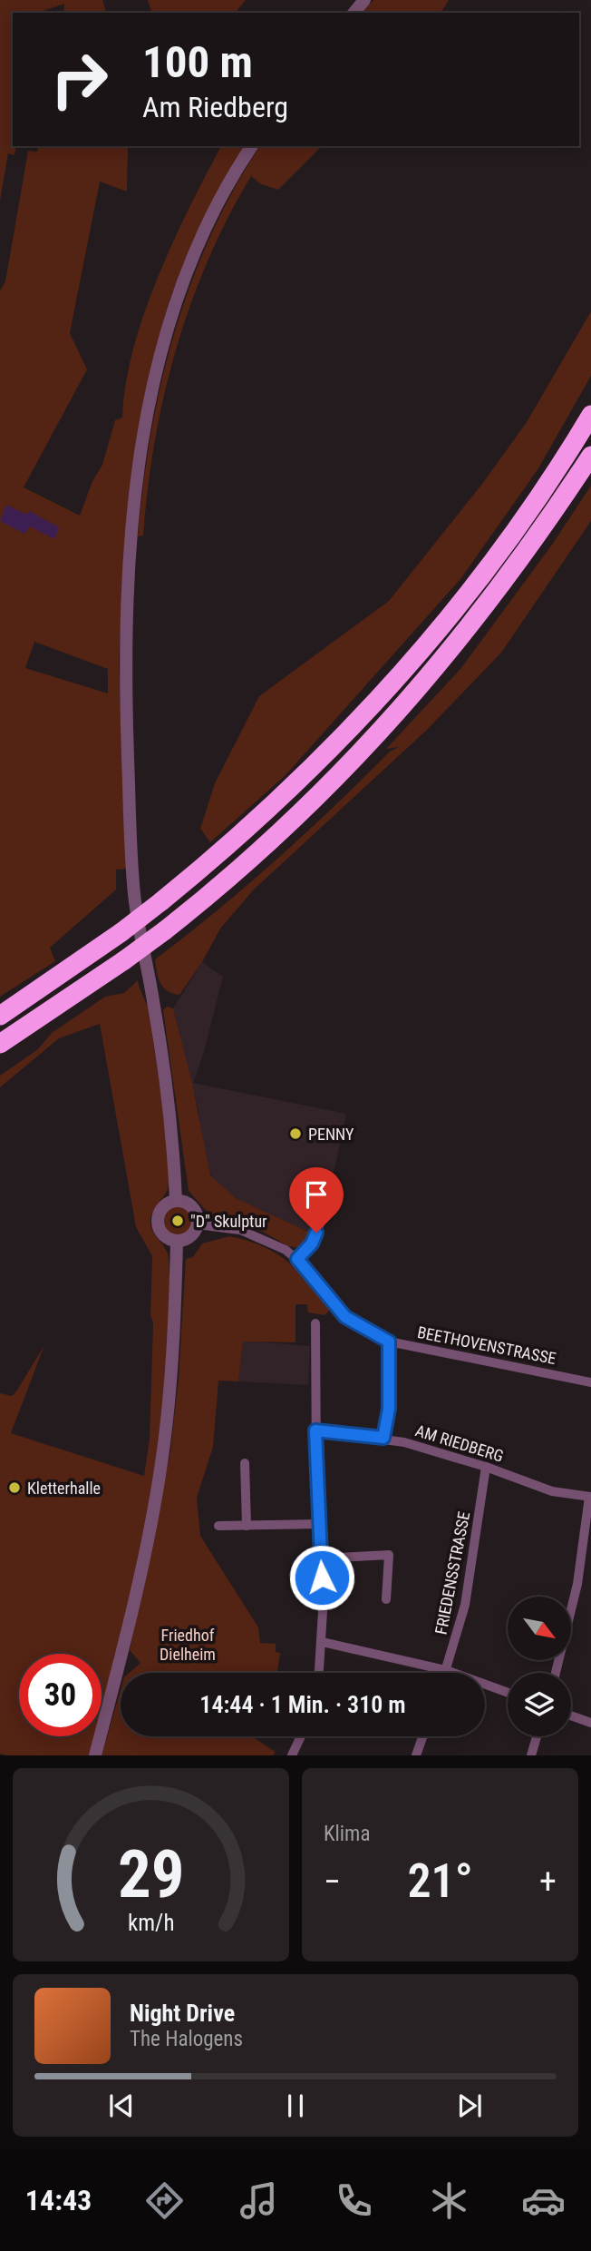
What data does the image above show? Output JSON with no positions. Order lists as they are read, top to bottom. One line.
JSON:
{"streets":{"street":["BEETHOVENSTRASSE","AM RIEDBERG","FRIEDENSSTRASSE"]},"crossings":[["AM RIEDBERG","FRIEDENSSTRASSE"]],"parks":["Friedhof Dielheim"],"places":["PENNY","\"D\" Skulptur","Kletterhalle"],"north":"bottom right","page":{"turn":["100 m","Am Riedberg"],"limit":"30","trip":"14:44 · 1 Min. · 310 m","tile":"Klima","heat":["−","21°","+"],"song":["Night Drive","The Halogens"],"tabs":"14:43","gauge":["29","km/h"]}}
